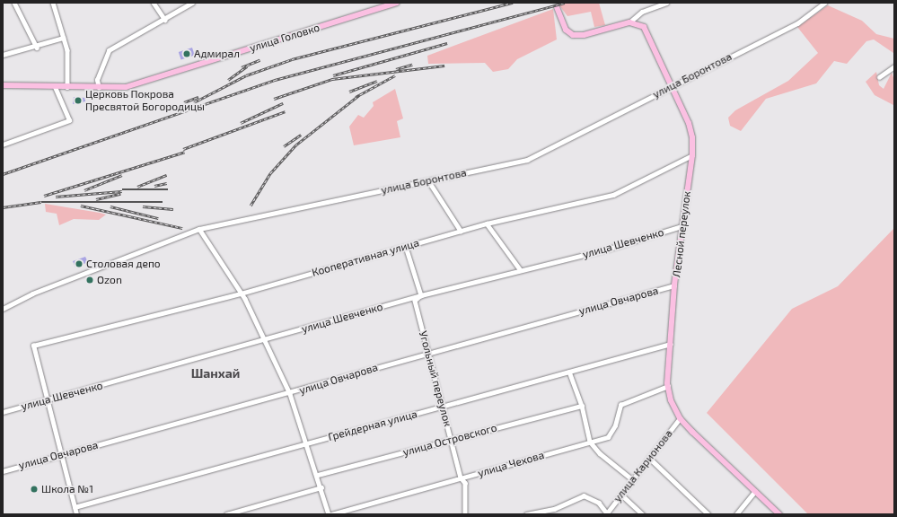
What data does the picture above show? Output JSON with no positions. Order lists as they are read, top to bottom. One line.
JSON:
{"streets":{"main road":["улица Головко","Лесной переулок"],"street":["улица Боронтова","улица Шевченко","Кооперативная улица","улица Овчарова","Угольный переулок","Грейдерная улица","улица Островского","улица Чехова","улица Карионова"]},"crossings":[["улица Боронтова","Лесной переулок"],["Лесной переулок","улица Шевченко"],["Лесной переулок","Кооперативная улица"],["Лесной переулок","улица Овчарова"],["Лесной переулок","Грейдерная улица"],["Лесной переулок","улица Чехова"],["Лесной переулок","улица Карионова"],["улица Шевченко","Кооперативная улица"],["улица Шевченко","Угольный переулок"],["улица Овчарова","Угольный переулок"],["Угольный переулок","Грейдерная улица"],["Угольный переулок","улица Островского"],["Угольный переулок","улица Чехова"]],"districts":["Шанхай"],"places":["Адмирал","Церковь Покрова Пресвятой Богородицы","Столовая депо","Ozon","Школа №1"]}
